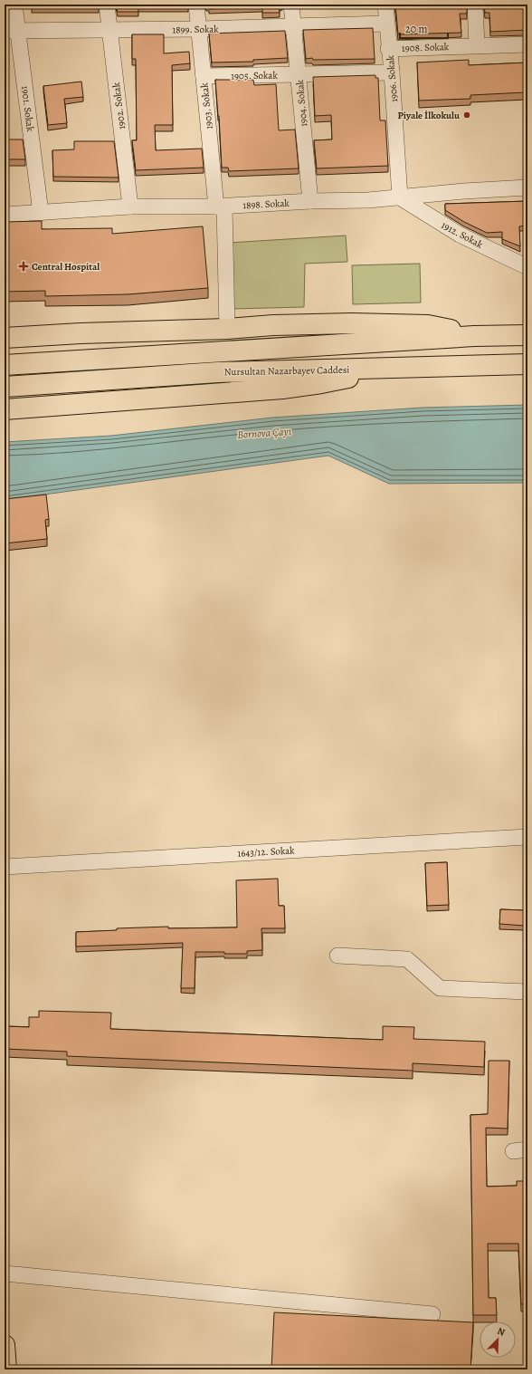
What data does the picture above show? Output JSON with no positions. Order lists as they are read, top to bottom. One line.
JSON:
{"streets":{"main road":["Nursultan Nazarbayev Caddesi"],"street":["1899. Sokak","1908. Sokak","1905. Sokak","1906. Sokak","1904. Sokak","1902. Sokak","1903. Sokak","1901. Sokak","1898. Sokak","1912. Sokak","1643/12. Sokak"]},"crossings":[["1899. Sokak","1906. Sokak"],["1899. Sokak","1904. Sokak"],["1899. Sokak","1902. Sokak"],["1899. Sokak","1903. Sokak"],["1899. Sokak","1901. Sokak"],["1908. Sokak","1906. Sokak"],["1905. Sokak","1906. Sokak"],["1905. Sokak","1904. Sokak"],["1905. Sokak","1903. Sokak"],["1906. Sokak","1898. Sokak"],["1906. Sokak","1912. Sokak"],["1904. Sokak","1898. Sokak"],["1902. Sokak","1898. Sokak"],["1903. Sokak","1898. Sokak"],["1901. Sokak","1898. Sokak"],["1898. Sokak","1912. Sokak"]],"water":["Bornova Çayı"],"places":{"other":["Piyale İlkokulu"],"health":["Central Hospital"]},"scale_bar":"20 m","north":"top right"}
